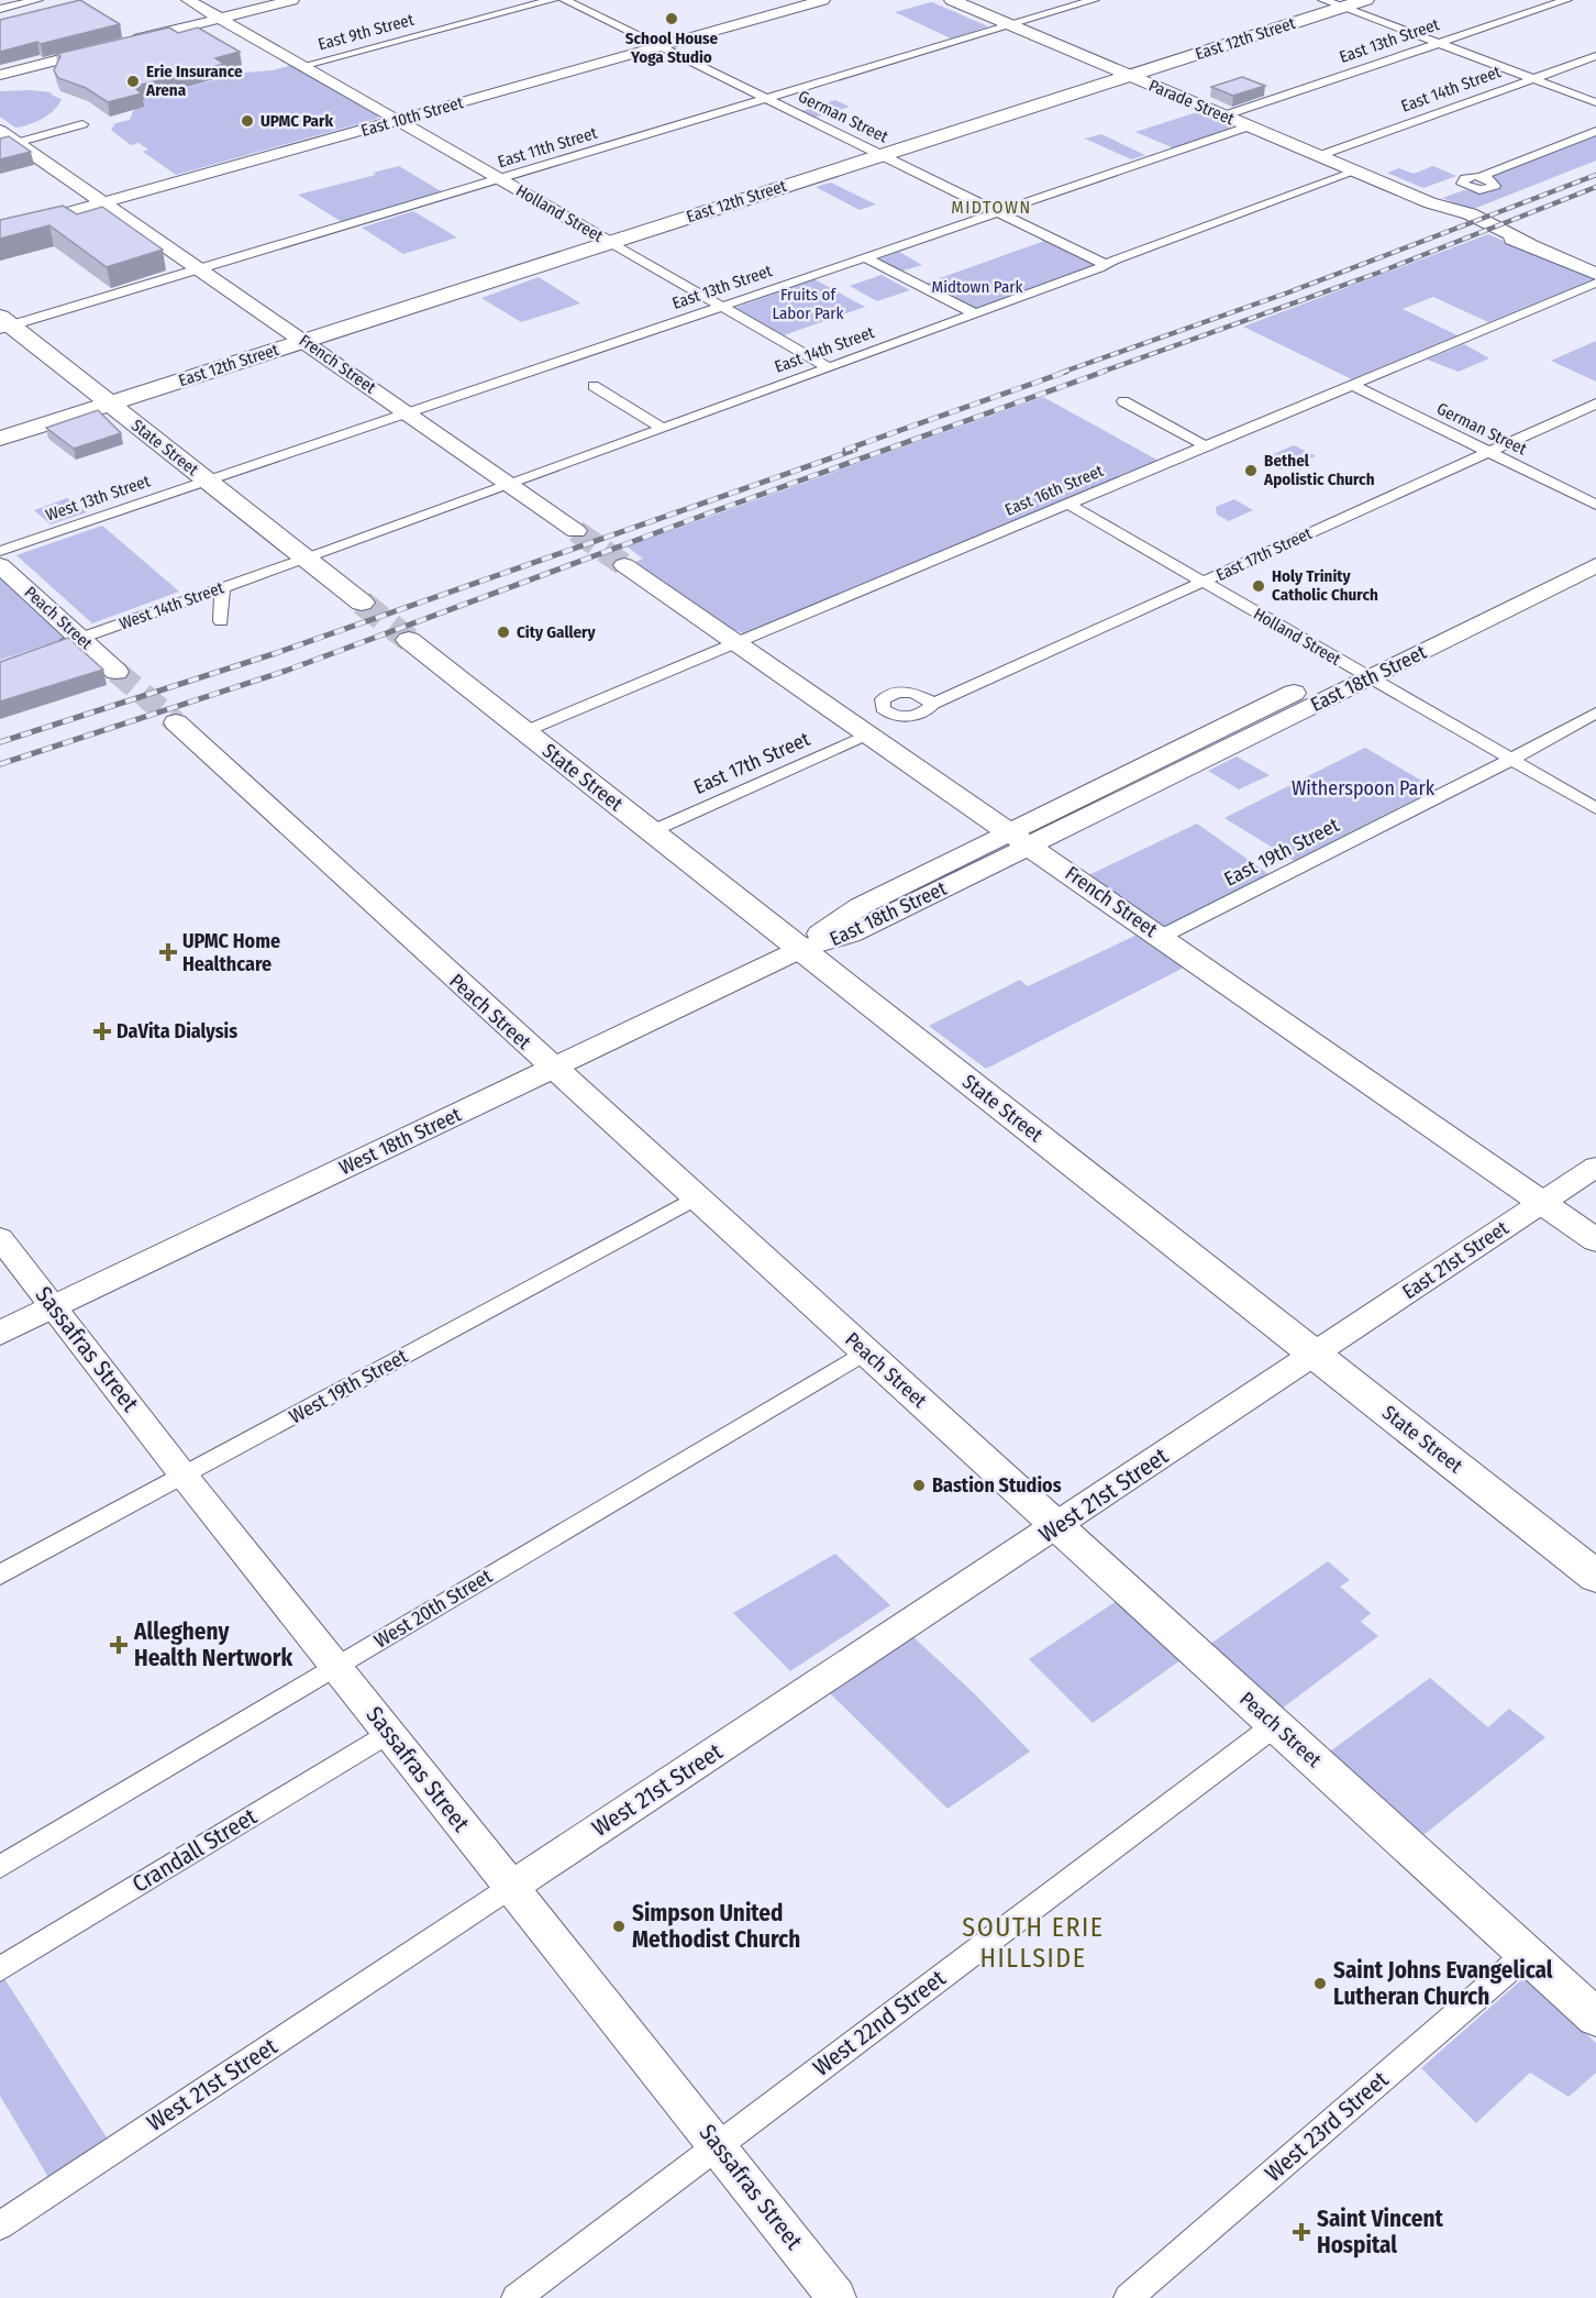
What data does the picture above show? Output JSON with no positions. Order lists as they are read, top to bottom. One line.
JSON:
{"streets":{"main road":["East 12th Street","Parade Street","French Street","State Street","Peach Street","East 18th Street","West 18th Street"],"street":["East 9th Street","East 13th Street","East 14th Street","East 10th Street","German Street","East 11th Street","Holland Street","East 16th Street","West 13th Street","East 17th Street","West 14th Street","East 19th Street","East 21st Street","Sassafras Street","West 19th Street","West 21st Street","West 20th Street","Crandall Street","West 22nd Street","West 23rd Street"]},"crossings":[["East 9th Street","Holland Street"],["East 12th Street","Parade Street"],["East 12th Street","German Street"],["East 12th Street","Holland Street"],["East 12th Street","French Street"],["East 12th Street","State Street"],["East 13th Street","Parade Street"],["East 13th Street","German Street"],["East 13th Street","Holland Street"],["East 13th Street","French Street"],["East 13th Street","State Street"],["East 13th Street","West 13th Street"],["East 14th Street","Parade Street"],["East 14th Street","German Street"],["East 14th Street","Holland Street"],["East 14th Street","French Street"],["East 14th Street","State Street"],["East 14th Street","West 14th Street"],["Parade Street","East 11th Street"],["East 10th Street","German Street"],["East 10th Street","Holland Street"],["East 10th Street","French Street"],["German Street","East 11th Street"],["German Street","East 16th Street"],["German Street","East 17th Street"],["East 11th Street","Holland Street"],["East 11th Street","French Street"],["East 11th Street","State Street"],["Holland Street","East 16th Street"],["Holland Street","East 17th Street"],["Holland Street","East 18th Street"],["Holland Street","East 19th Street"],["French Street","East 16th Street"],["French Street","East 17th Street"],["French Street","East 18th Street"],["French Street","East 19th Street"],["French Street","East 21st Street"],["State Street","East 16th Street"],["State Street","West 13th Street"],["State Street","East 17th Street"],["State Street","West 14th Street"],["State Street","East 18th Street"],["State Street","West 18th Street"],["State Street","East 21st Street"],["State Street","West 21st Street"],["West 14th Street","Peach Street"],["Peach Street","West 18th Street"],["Peach Street","West 19th Street"],["Peach Street","West 21st Street"],["Peach Street","West 20th Street"],["Peach Street","West 22nd Street"],["Peach Street","West 23rd Street"],["East 18th Street","West 18th Street"],["West 18th Street","Sassafras Street"],["East 21st Street","West 21st Street"],["Sassafras Street","West 19th Street"],["Sassafras Street","West 21st Street"],["Sassafras Street","West 20th Street"],["Sassafras Street","Crandall Street"],["Sassafras Street","West 22nd Street"]],"districts":["MIDTOWN","SOUTH ERIE HILLSIDE"],"parks":["Midtown Park","Fruits of Labor Park","Witherspoon Park"],"places":{"other":["School House Yoga Studio","Erie Insurance Arena","UPMC Park","Bethel Apolistic Church","Holy Trinity Catholic Church","City Gallery","Bastion Studios","Simpson United Methodist Church","Saint Johns Evangelical Lutheran Church"],"health":["UPMC Home Healthcare","DaVita Dialysis","Allegheny Health Nertwork","Saint Vincent Hospital"]}}
